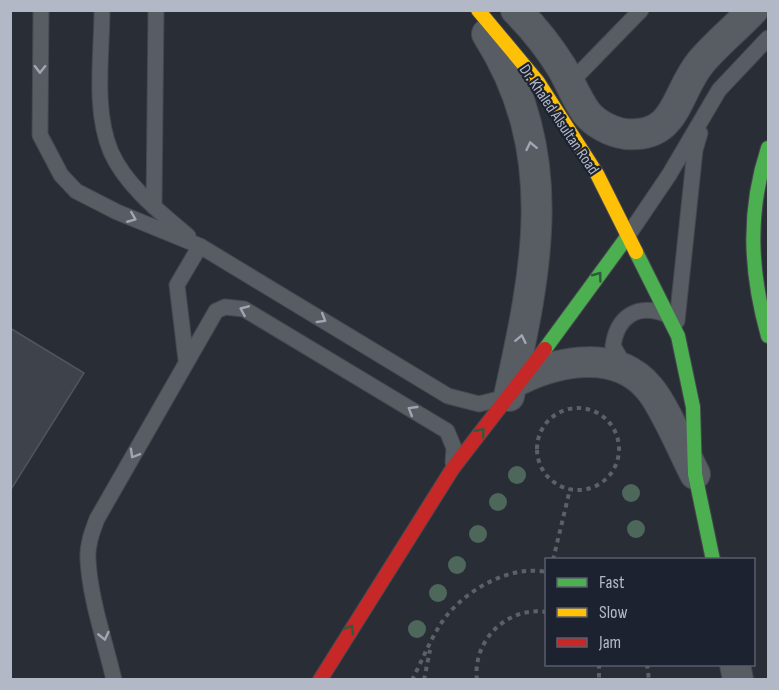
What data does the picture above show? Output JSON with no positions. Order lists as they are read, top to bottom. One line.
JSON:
{"streets":{"street":["Dr. Khaled Alsultan Road"]},"legend":["Fast","Slow","Jam"]}
